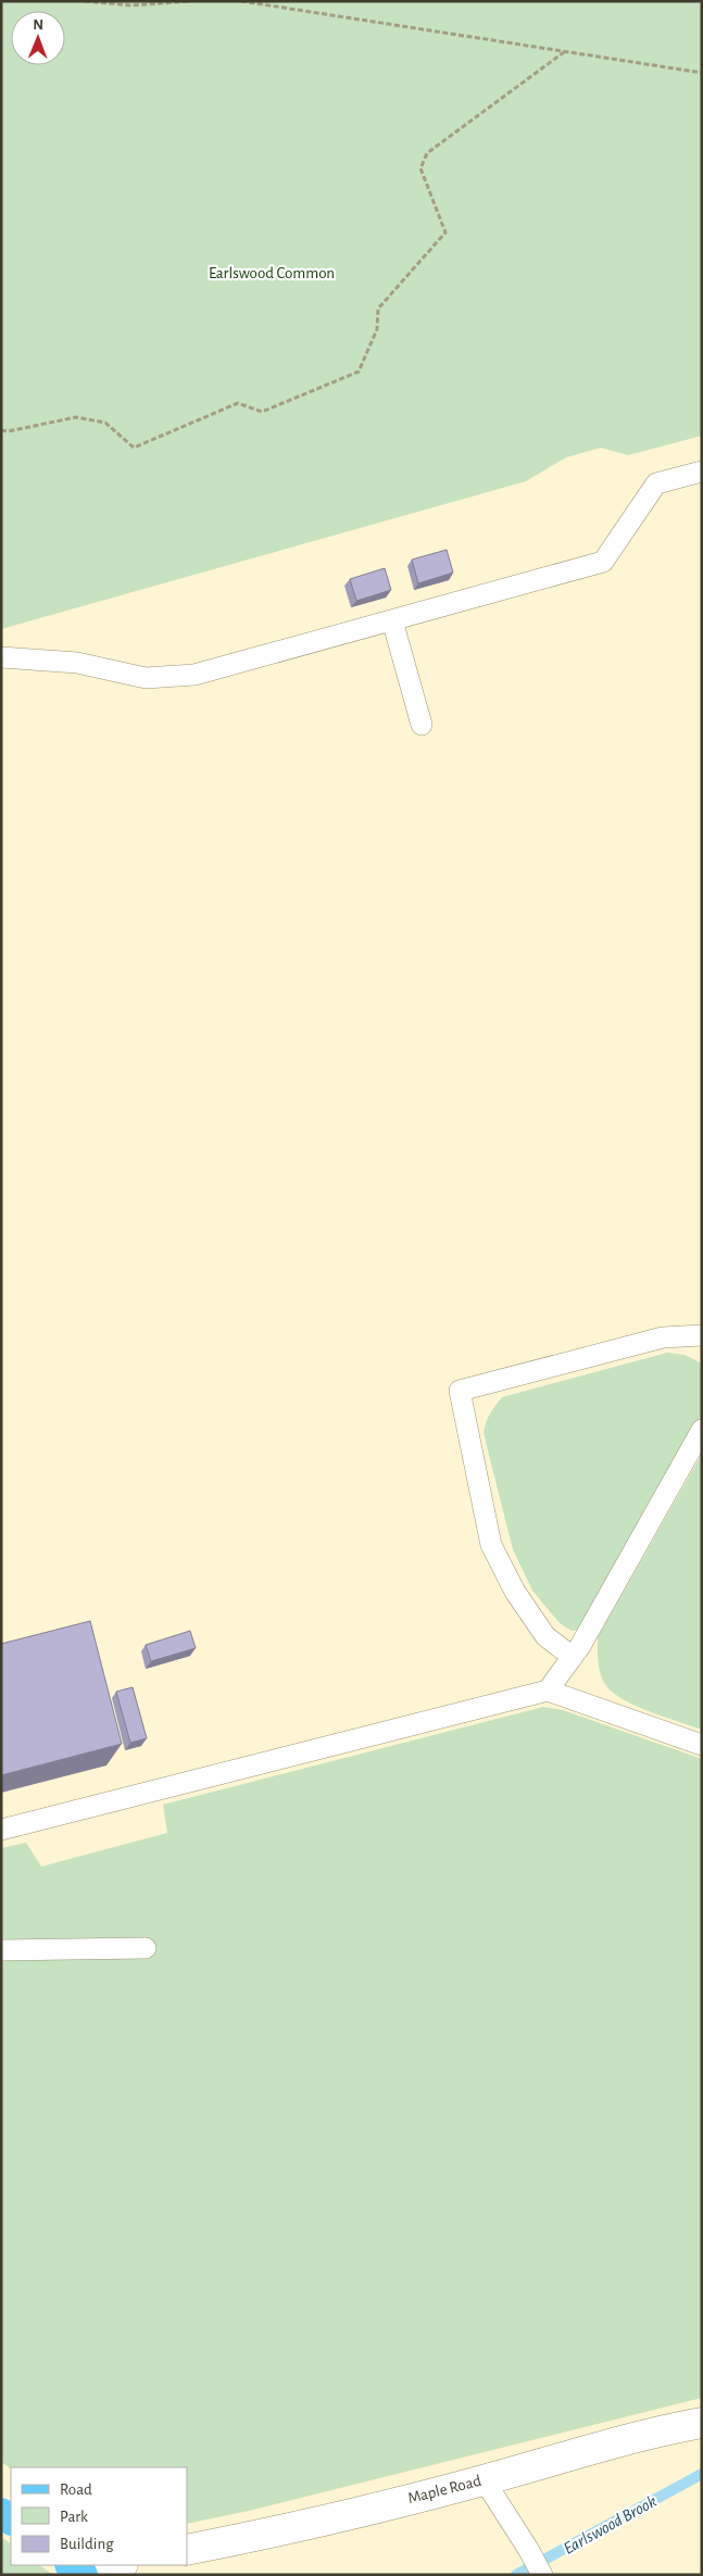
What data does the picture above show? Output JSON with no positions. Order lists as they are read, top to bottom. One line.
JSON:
{"streets":{"street":["Maple Road"]},"water":["Earlswood Brook"],"parks":["Earlswood Common"],"legend":["Road","Park","Building"],"north":"top"}
